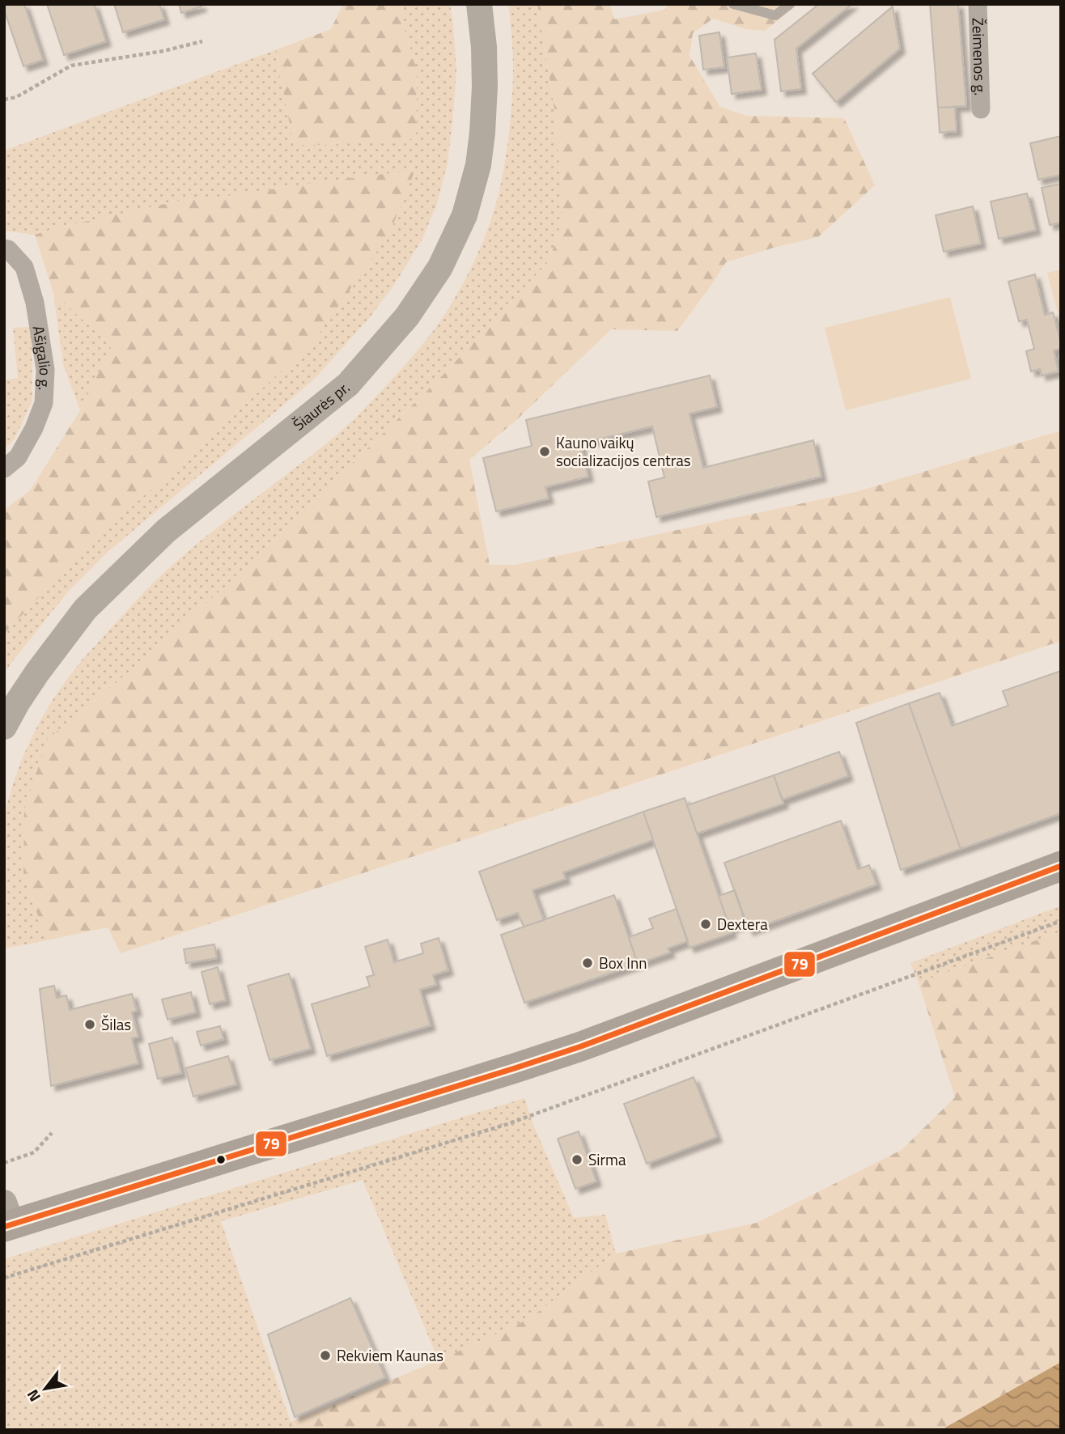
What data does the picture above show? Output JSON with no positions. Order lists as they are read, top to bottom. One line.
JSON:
{"streets":{"main road":["Šiaurės pr."],"street":["Žeimenos g.","Ašigalio g."]},"places":["Kauno vaikų socializacijos centras","Dextera","Box Inn","Šilas","Sirma","Rekviem Kaunas"],"lines":["transit line 79"],"north":"bottom left"}
